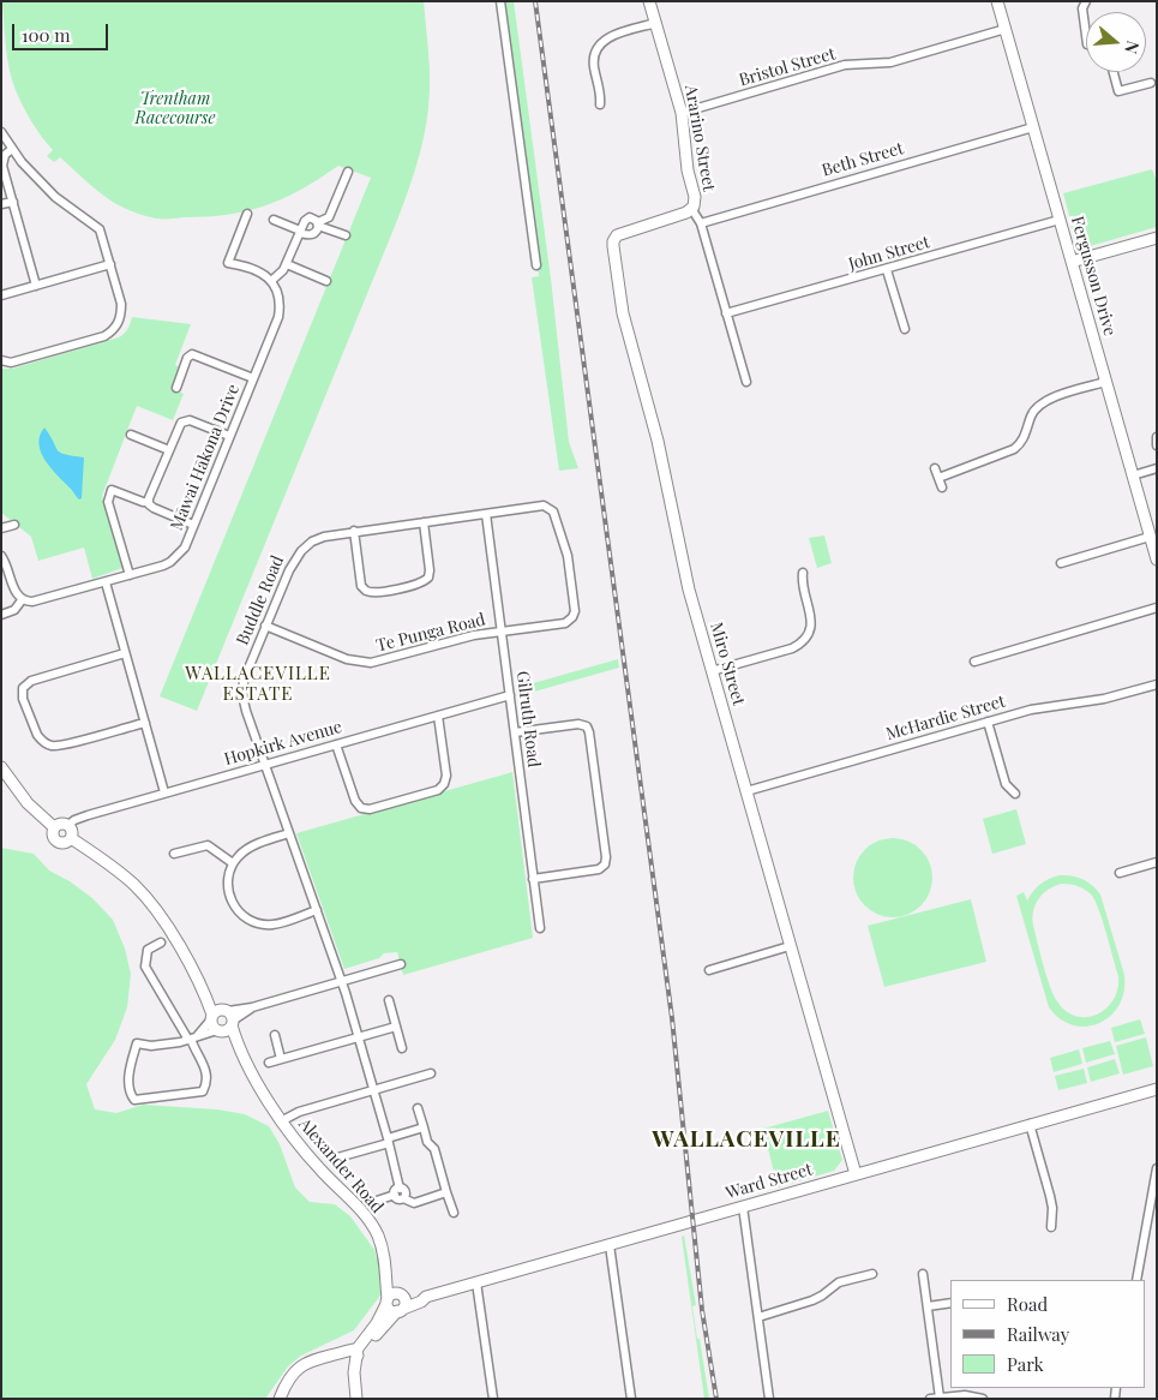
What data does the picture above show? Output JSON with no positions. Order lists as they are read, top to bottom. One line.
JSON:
{"streets":{"street":["Bristol Street","Ararino Street","Beth Street","John Street","Fergusson Drive","Māwai Hākona Drive","Buddle Road","Te Punga Road","Miro Street","McHardie Street","Gilruth Road","Hopkirk Avenue","Alexander Road","Ward Street"]},"crossings":[["Bristol Street","Ararino Street"],["Bristol Street","Fergusson Drive"],["Ararino Street","Beth Street"],["Ararino Street","John Street"],["Ararino Street","Miro Street"],["Beth Street","Fergusson Drive"],["John Street","Fergusson Drive"],["Buddle Road","Te Punga Road"],["Buddle Road","Gilruth Road"],["Buddle Road","Hopkirk Avenue"],["Te Punga Road","Gilruth Road"],["Miro Street","McHardie Street"],["Miro Street","Ward Street"],["Gilruth Road","Hopkirk Avenue"],["Hopkirk Avenue","Alexander Road"],["Alexander Road","Ward Street"]],"districts":["WALLACEVILLE ESTATE","WALLACEVILLE"],"parks":["Trentham Racecourse"],"legend":["Road","Railway","Park"],"scale_bar":"100 m","north":"right"}
